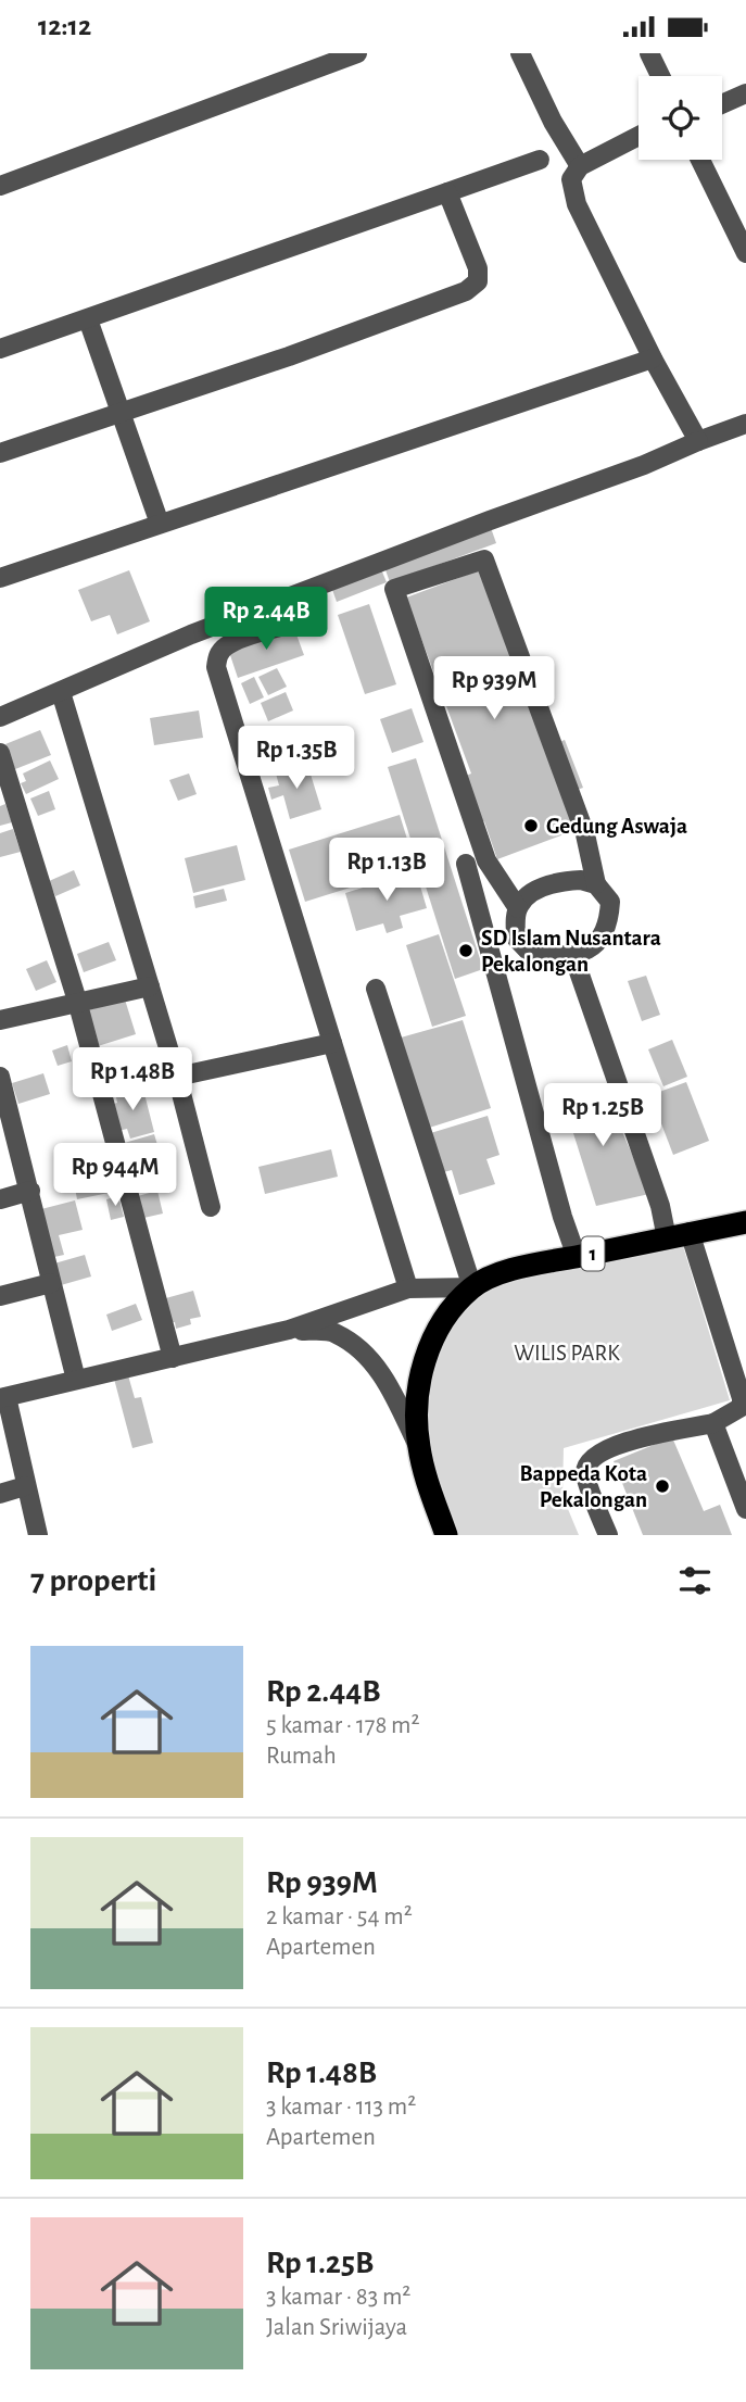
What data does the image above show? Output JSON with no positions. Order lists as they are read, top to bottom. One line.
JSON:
{"streets":{"highway":["1"]},"parks":["WILIS PARK"],"places":["Gedung Aswaja","SD Islam Nusantara Pekalongan","Bappeda Kota Pekalongan"],"page":{"status":"12:12","price":["Rp 2.44B","Rp 939M","Rp 1.35B","Rp 1.13B","Rp 1.48B","Rp 1.25B","Rp 944M"],"heading":"7 properti","list":[{"name":"Rp 2.44B","note":"5 kamar · 178 m² · Rumah"},{"name":"Rp 939M","note":"2 kamar · 54 m² · Apartemen"},{"name":"Rp 1.48B","note":"3 kamar · 113 m² · Apartemen"},{"name":"Rp 1.25B","note":"3 kamar · 83 m² · Jalan Sriwijaya"}]}}
